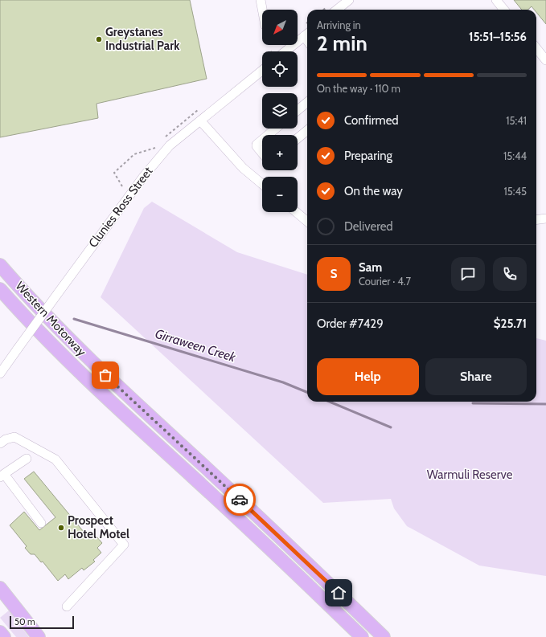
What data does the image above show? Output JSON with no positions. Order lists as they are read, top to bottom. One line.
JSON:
{"streets":{"highway":["Western Motorway"],"street":["Clunies Ross Street"]},"water":["Girraween Creek"],"parks":["Warmuli Reserve"],"places":["Greystanes Industrial Park","Prospect Hotel Motel"],"scale_bar":"50 m","north":"bottom left","page":{"map_buttons":["+","−"],"heading":["2 min","Arriving in","15:51–15:56"],"panel":["Sam","Courier · 4.7","Order #7429","$25.71"],"bar":"On the way · 110 m","list":[["Confirmed","15:41"],["Preparing","15:44"],["On the way","15:45"],"Delivered"],"round":"S","buttons":["Help","Share"],"scale":"50 m"}}
